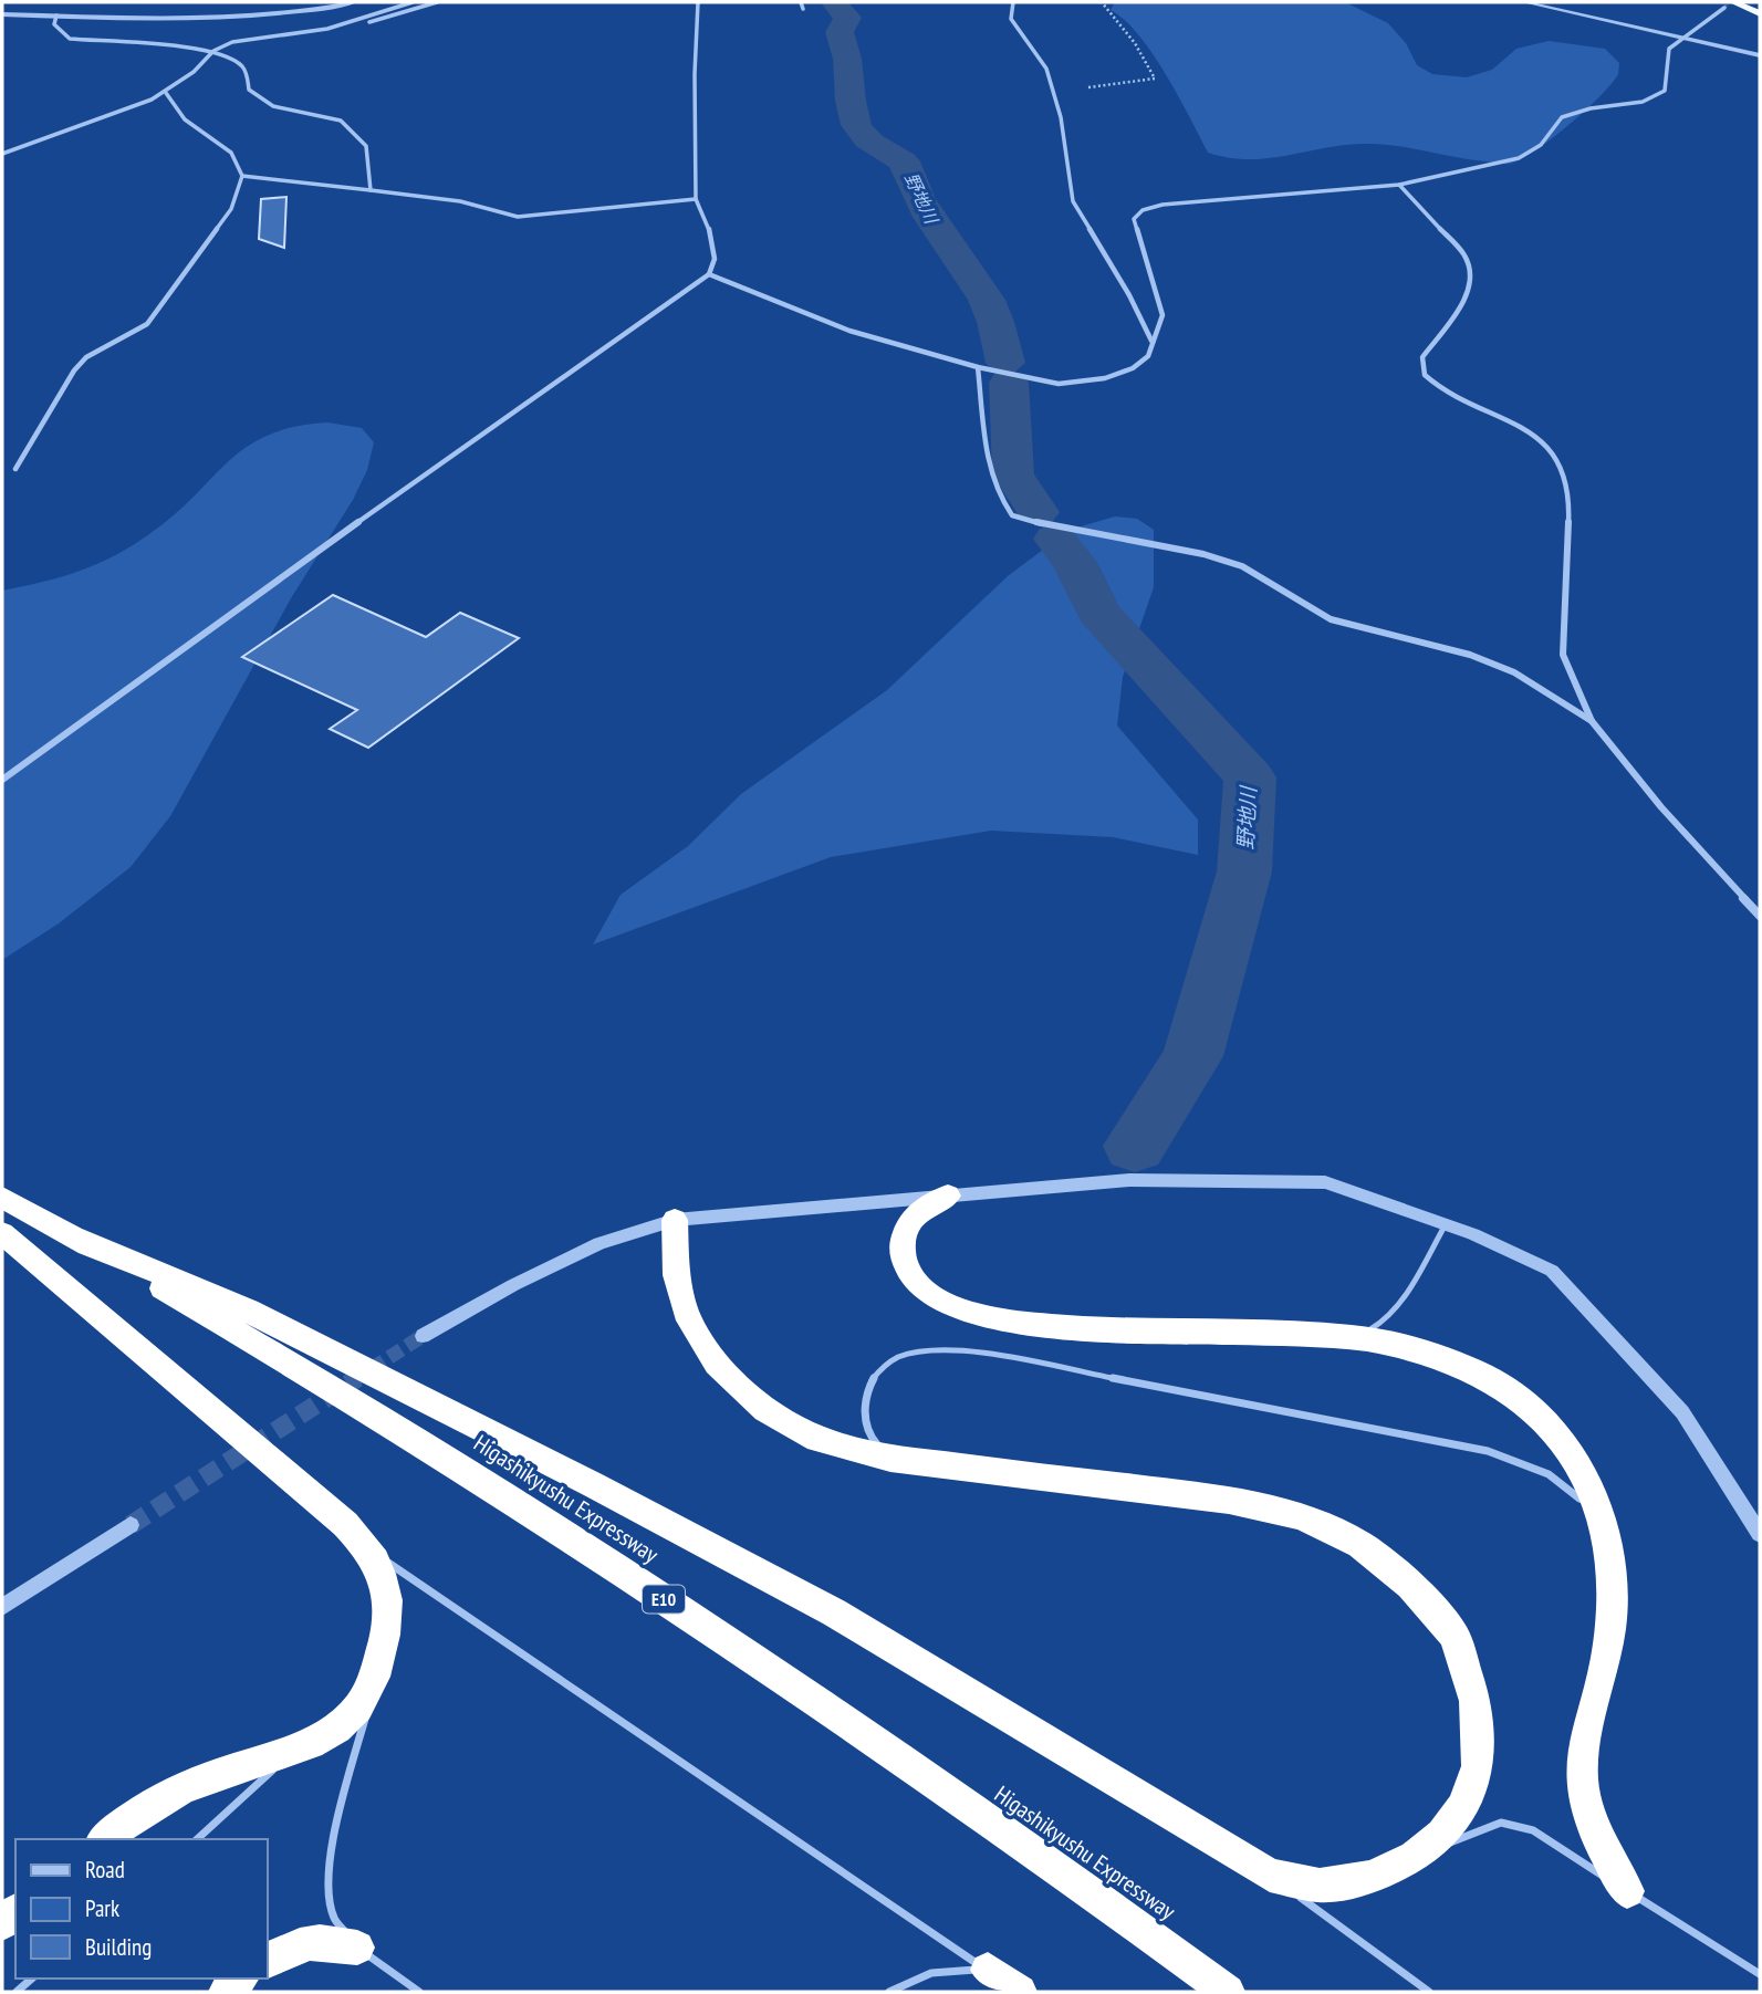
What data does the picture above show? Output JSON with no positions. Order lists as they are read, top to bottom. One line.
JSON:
{"streets":{"highway":["Higashikyushu Expressway","E10"]},"water":["野地川"],"legend":["Road","Park","Building"]}
